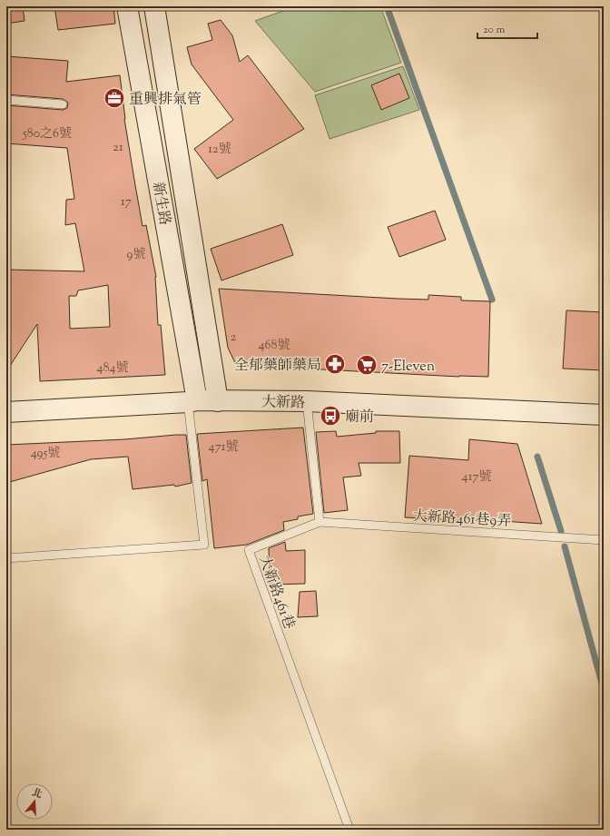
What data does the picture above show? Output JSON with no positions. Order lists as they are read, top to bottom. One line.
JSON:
{"streets":{"main road":["新生路","大新路"],"lane":["大新路461巷9弄","大新路461巷"]},"crossings":[["新生路","大新路"],["大新路461巷9弄","大新路461巷"]],"places":{"office":["重興排氣管"],"pharmacy":["全郁藥師藥局"],"supermarket":["7-Eleven"],"bus stop":["廟前"]},"house_numbers":["580之6號","21","12號","17","9號","2","468號","484號","471號","495號","417號"],"scale_bar":"20 m","north":"top"}
